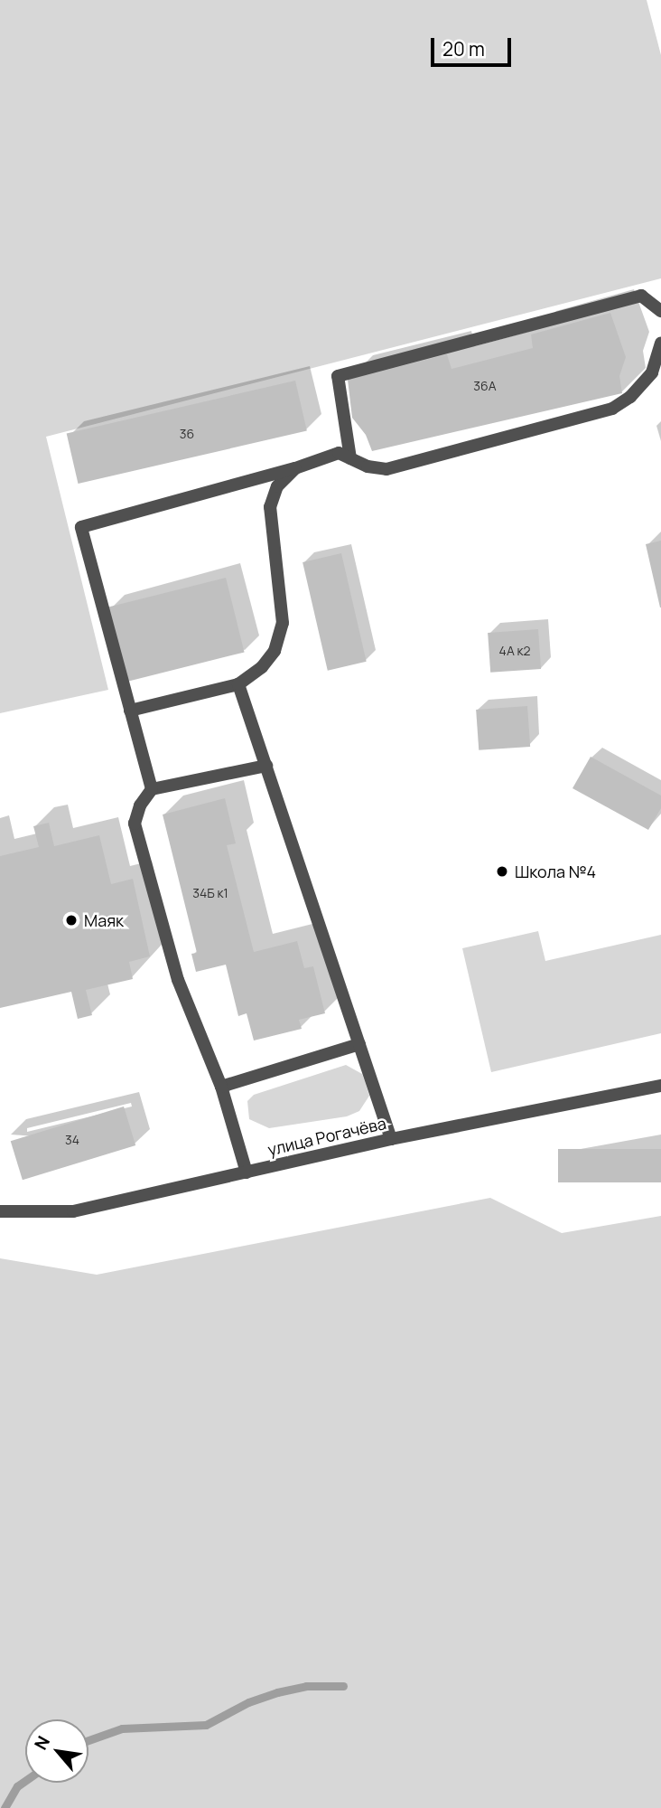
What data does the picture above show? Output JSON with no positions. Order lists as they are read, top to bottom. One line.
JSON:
{"streets":{"street":["улица Рогачёва"]},"places":["Школа №4","Маяк"],"house_numbers":["36А","36","4А к2","34Б к1","34"],"scale_bar":"20 m","north":"top left"}
